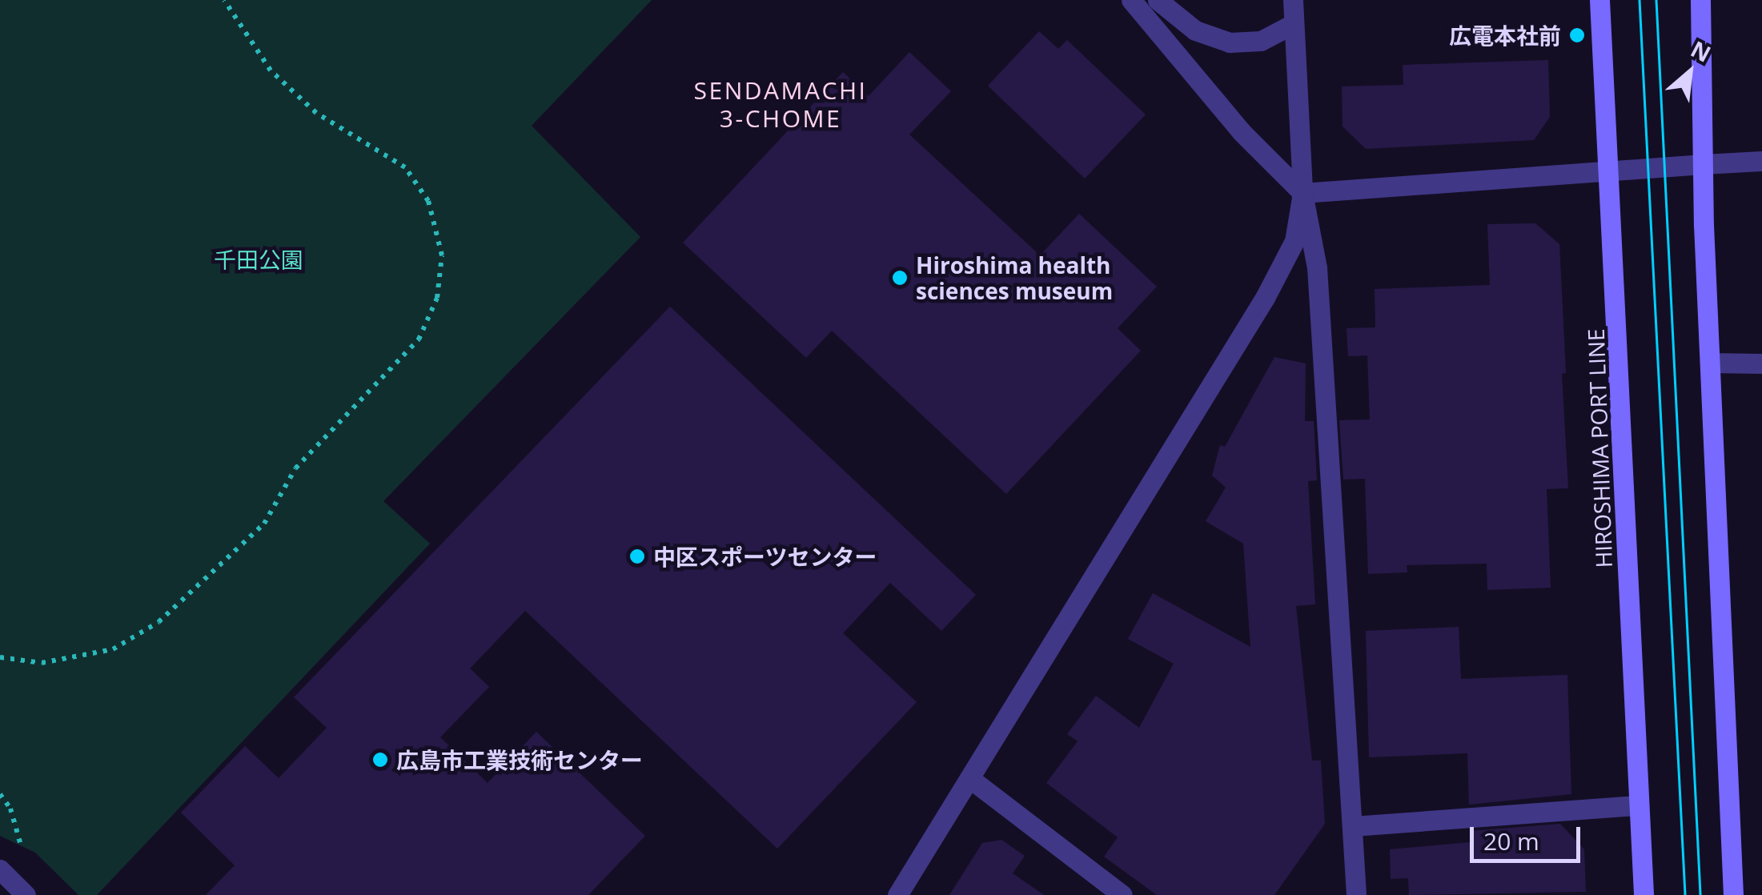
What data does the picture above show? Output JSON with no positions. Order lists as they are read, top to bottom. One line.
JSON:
{"streets":{"main road":["HIROSHIMA PORT LINE"]},"districts":["SENDAMACHI 3-CHOME"],"parks":["千田公園"],"places":["広電本社前","Hiroshima health sciences museum","中区スポーツセンター","広島市工業技術センター"],"scale_bar":"20 m","north":"top right"}
